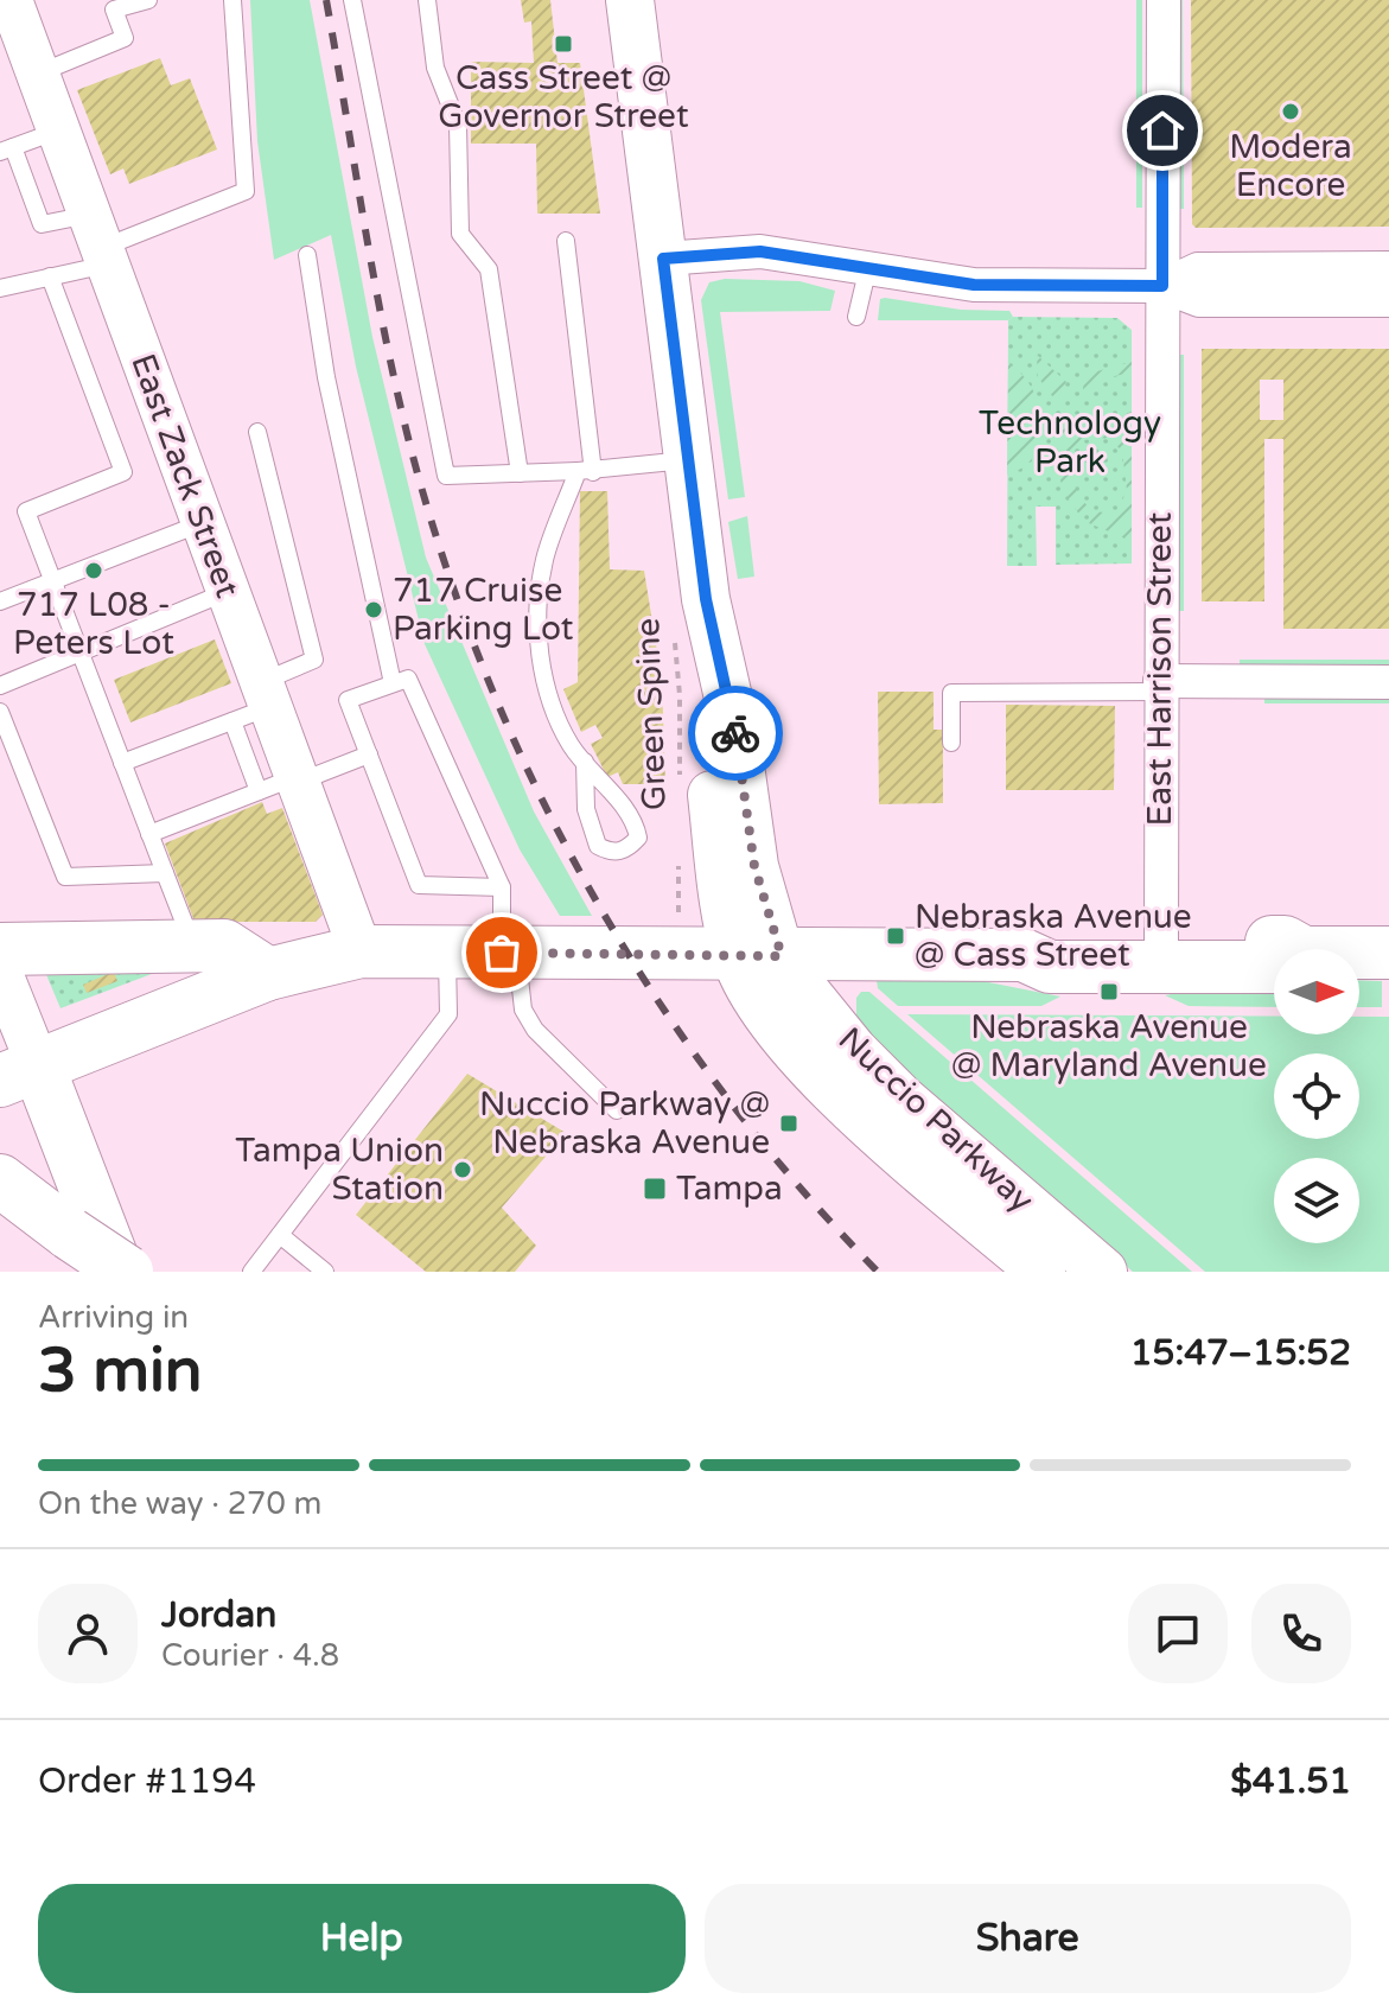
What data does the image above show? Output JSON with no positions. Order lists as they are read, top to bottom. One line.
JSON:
{"streets":{"main road":["Nuccio Parkway"],"street":["East Zack Street","East Harrison Street"],"path":["Green Spine"]},"parks":["Technology Park"],"places":{"transit":["Cass Street @ Governor Street","Nebraska Avenue @ Cass Street","Nebraska Avenue @ Maryland Avenue","Nuccio Parkway @ Nebraska Avenue","Tampa"],"other":["Modera Encore","717 L08 - Peters Lot","717 Cruise Parking Lot","Tampa Union Station"]},"north":"right","page":{"heading":["3 min","Arriving in","15:47–15:52"],"panel":["Jordan","Courier · 4.8","Order #1194","$41.51"],"bar":"On the way · 270 m","buttons":["Help","Share"]}}
